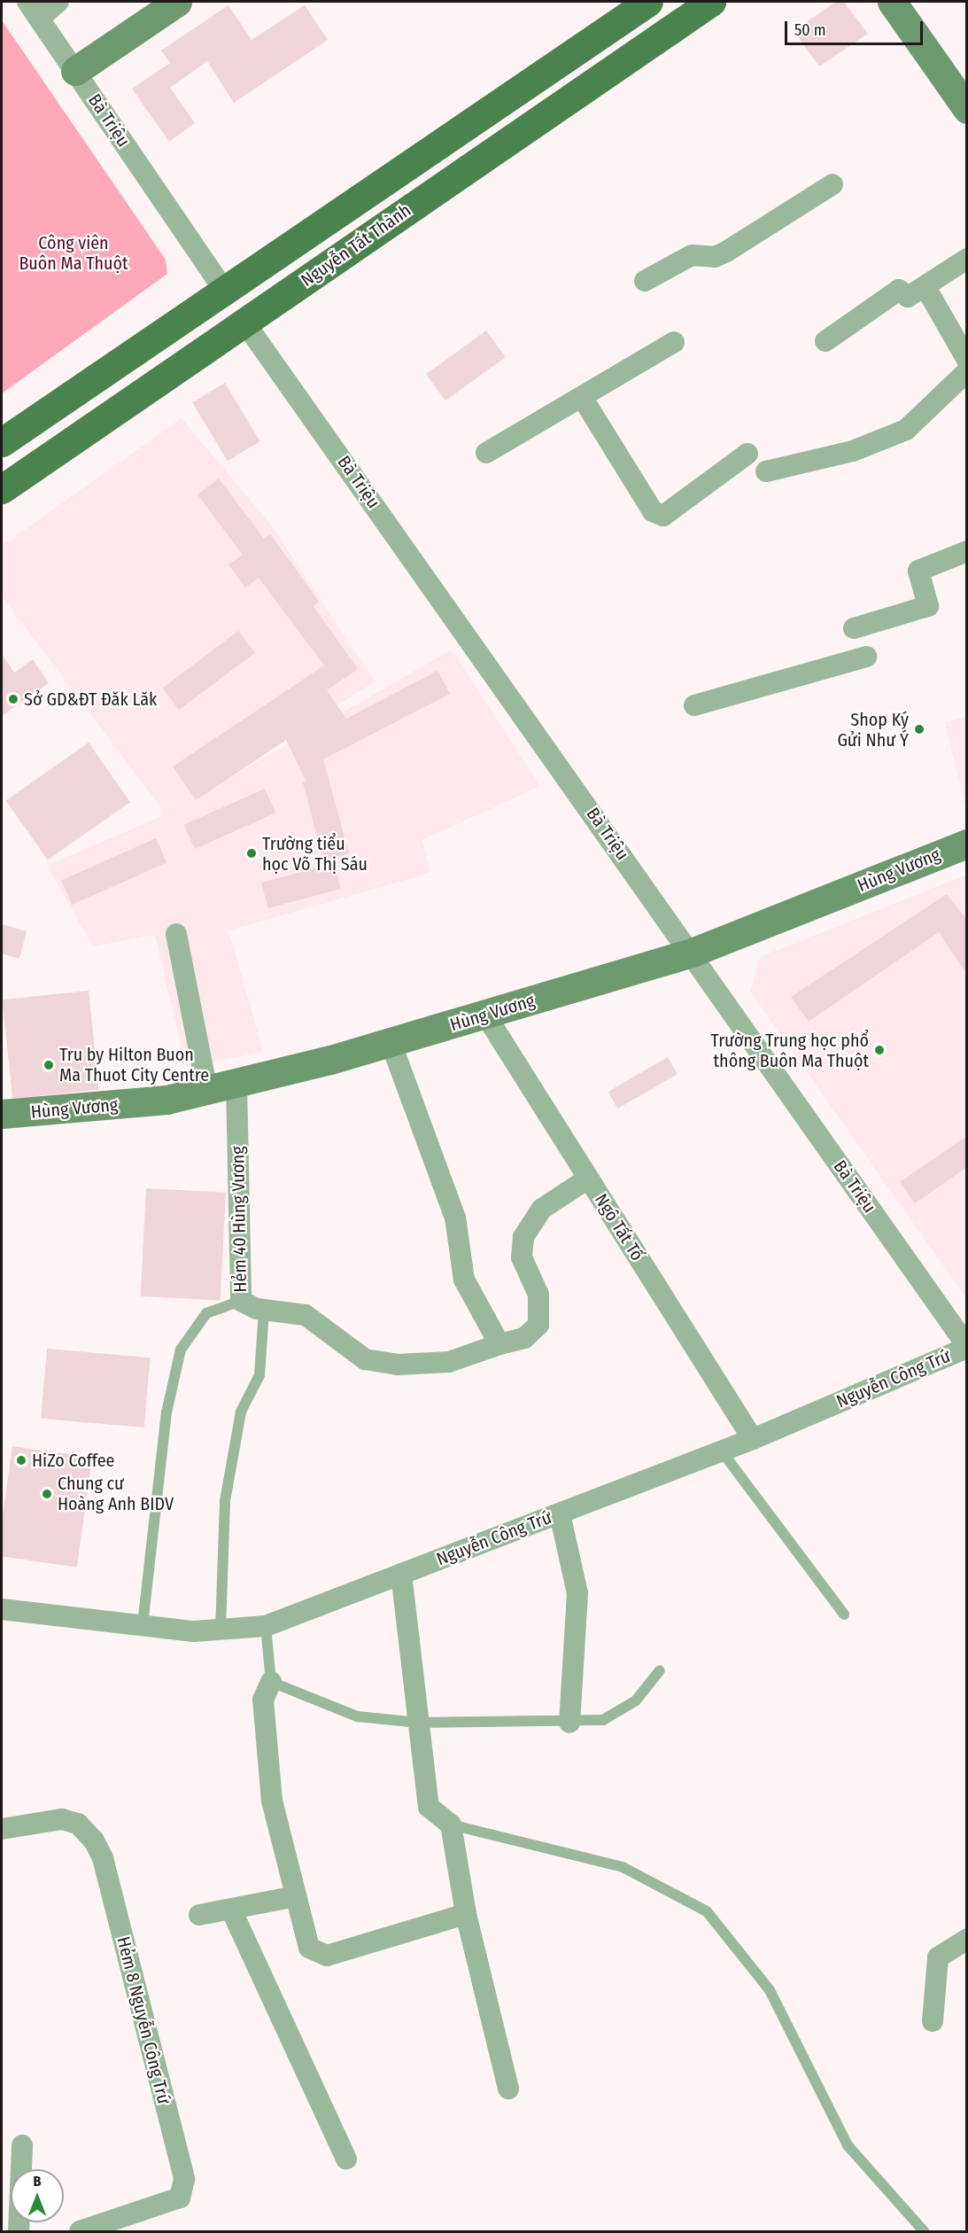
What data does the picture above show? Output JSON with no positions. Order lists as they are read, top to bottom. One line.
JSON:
{"streets":{"main road":["Nguyễn Tất Thành"],"street":["Bà Triệu","Hùng Vương","Hẻm 40 Hùng Vương","Ngô Tất Tố","Nguyễn Công Trứ","Hẻm 8 Nguyễn Công Trứ"]},"crossings":[["Bà Triệu","Nguyễn Tất Thành"],["Bà Triệu","Hùng Vương"],["Bà Triệu","Nguyễn Công Trứ"],["Hùng Vương","Hẻm 40 Hùng Vương"],["Hùng Vương","Ngô Tất Tố"],["Hẻm 40 Hùng Vương","Ngô Tất Tố"],["Ngô Tất Tố","Nguyễn Công Trứ"]],"parks":["Công viên Buôn Ma Thuột"],"places":["Sở GD&ĐT Đăk Lăk","Shop Ký Gửi Như Ý","Trường tiểu học Võ Thị Sáu","Trường Trung học phổ thông Buôn Ma Thuột","Tru by Hilton Buon Ma Thuot City Centre","HiZo Coffee","Chung cư Hoàng Anh BIDV"],"scale_bar":"50 m","north":"top"}
